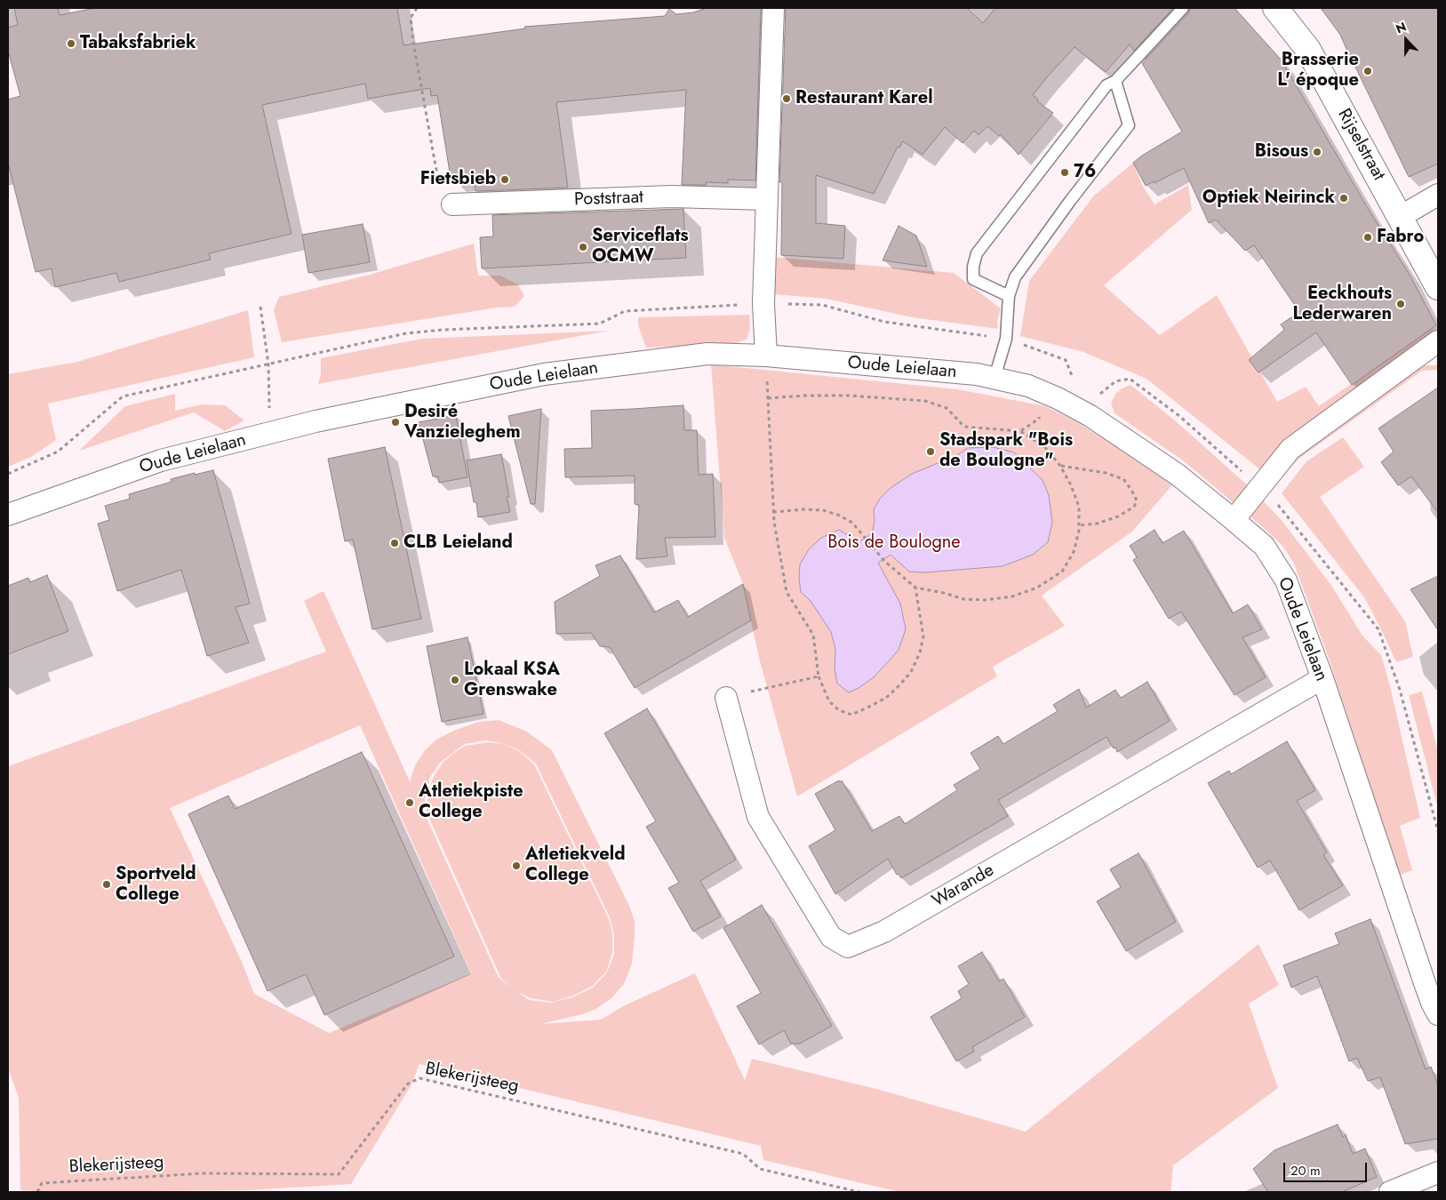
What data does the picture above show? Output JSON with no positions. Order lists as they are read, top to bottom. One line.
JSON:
{"streets":{"street":["Rijselstraat","Poststraat","Oude Leielaan","Warande"],"path":["Blekerijsteeg"]},"crossings":[["Oude Leielaan","Warande"]],"parks":["Bois de Boulogne"],"places":["Tabaksfabriek","Brasserie L' époque","Restaurant Karel","Bisous","76","Fietsbieb","Optiek Neirinck","Fabro","Serviceflats OCMW","Eeckhouts Lederwaren","Desiré Vanzieleghem","Stadspark \"Bois de Boulogne\"","CLB Leieland","Lokaal KSA Grenswake","Atletiekpiste College","Atletiekveld College","Sportveld College"],"scale_bar":"20 m","north":"top"}
